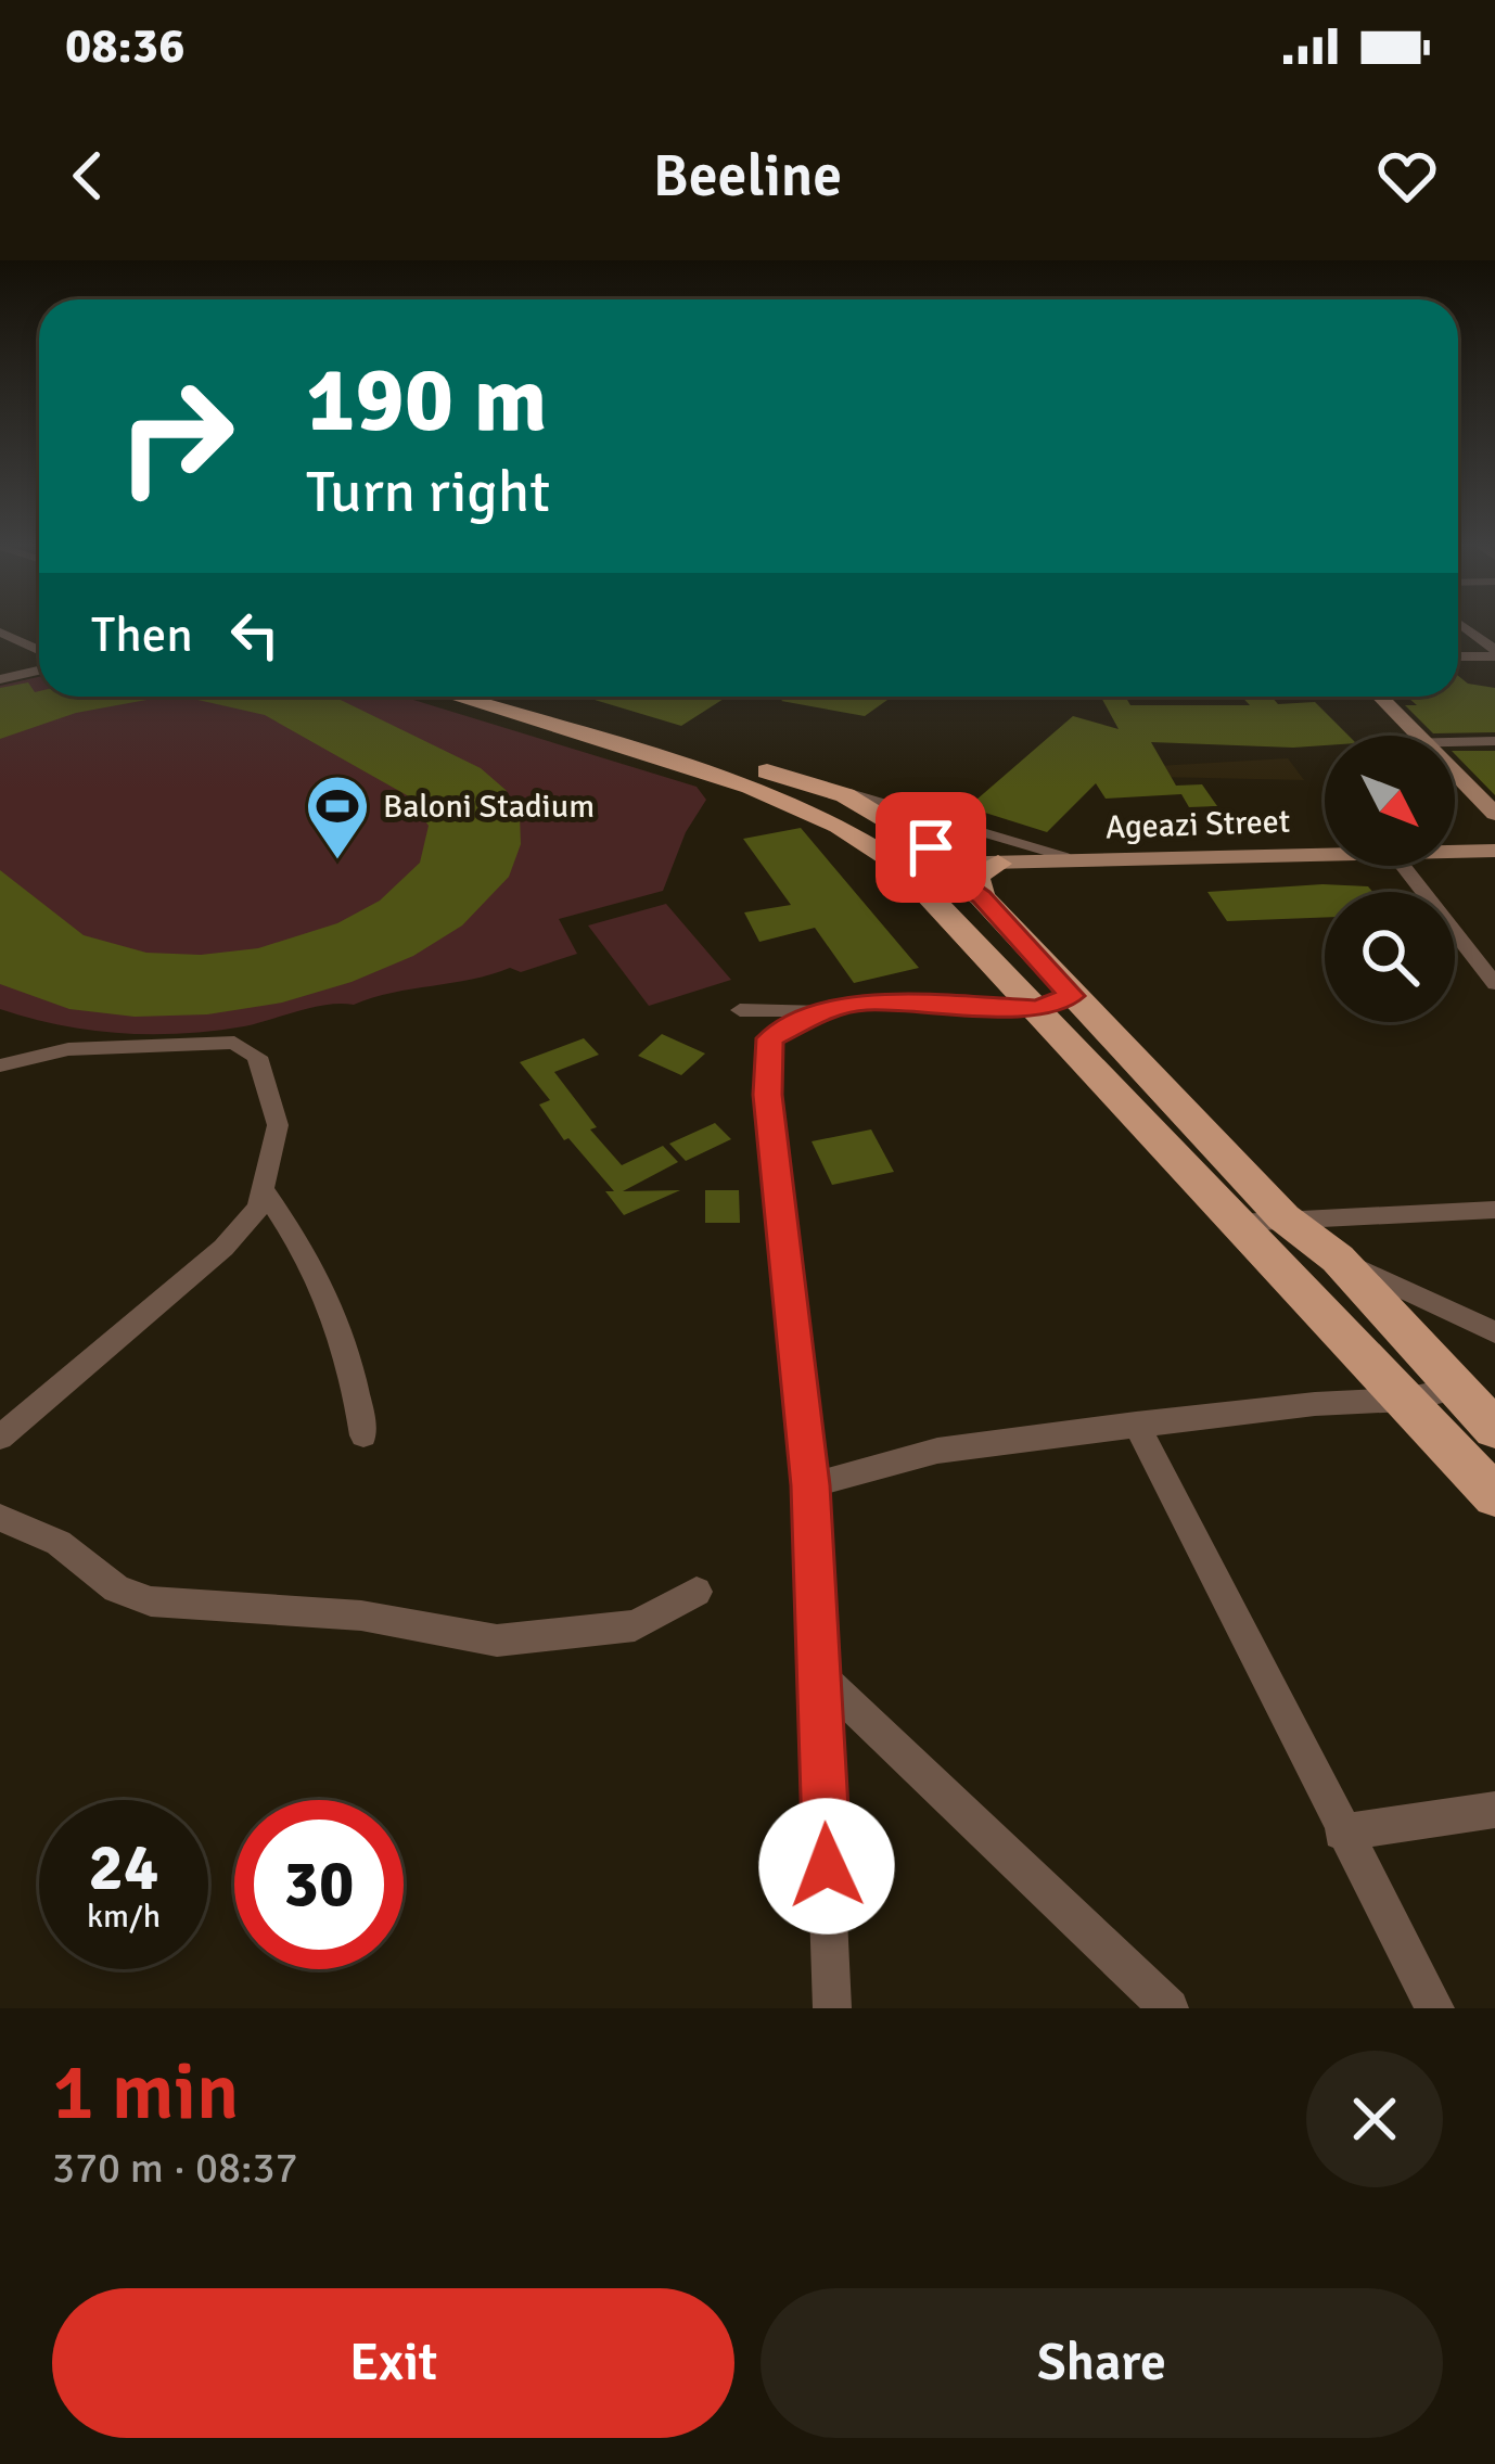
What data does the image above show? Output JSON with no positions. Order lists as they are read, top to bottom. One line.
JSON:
{"streets":{"main road":["Ageazi Street"]},"places":{"sports":["Baloni Stadium"]},"north":"bottom right","page":{"status":"08:36","header":"Beeline","turn":["190 m","Turn right"],"then":"Then","speed":"24 km/h","limit":"30","heading":["1 min","370 m · 08:37"],"buttons":["Exit","Share"]}}
